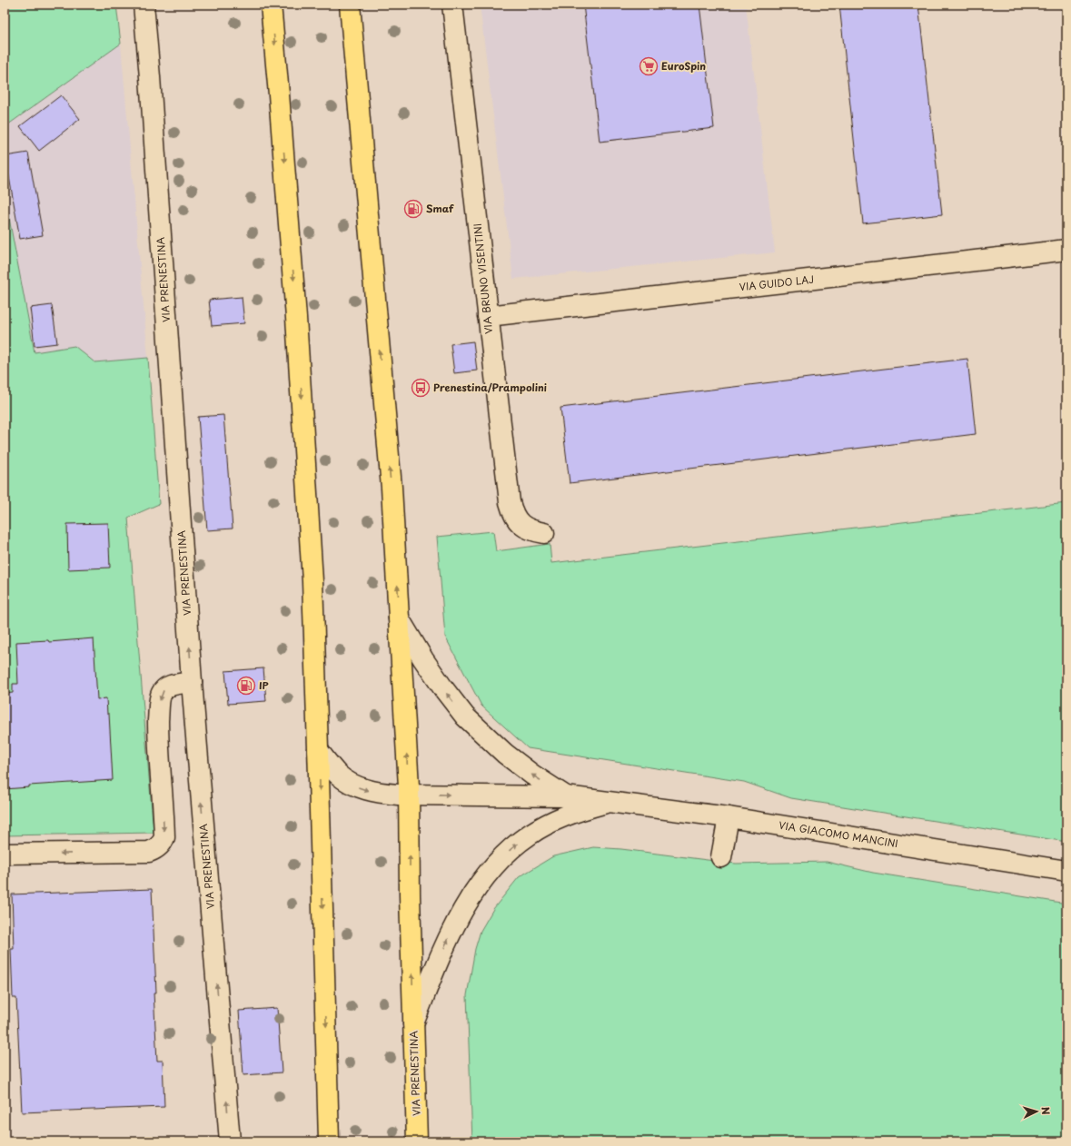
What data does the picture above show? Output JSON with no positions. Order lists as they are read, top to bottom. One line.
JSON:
{"streets":{"main road":["VIA PRENESTINA"],"street":["VIA BRUNO VISENTINI","VIA GUIDO LAJ","VIA GIACOMO MANCINI"]},"crossings":[["VIA BRUNO VISENTINI","VIA GUIDO LAJ"],["VIA PRENESTINA","VIA GIACOMO MANCINI"]],"one_way":["VIA PRENESTINA"],"places":{"supermarket":["EuroSpin"],"fuel station":["Smaf","IP"],"bus stop":["Prenestina/Prampolini"]},"north":"right"}
